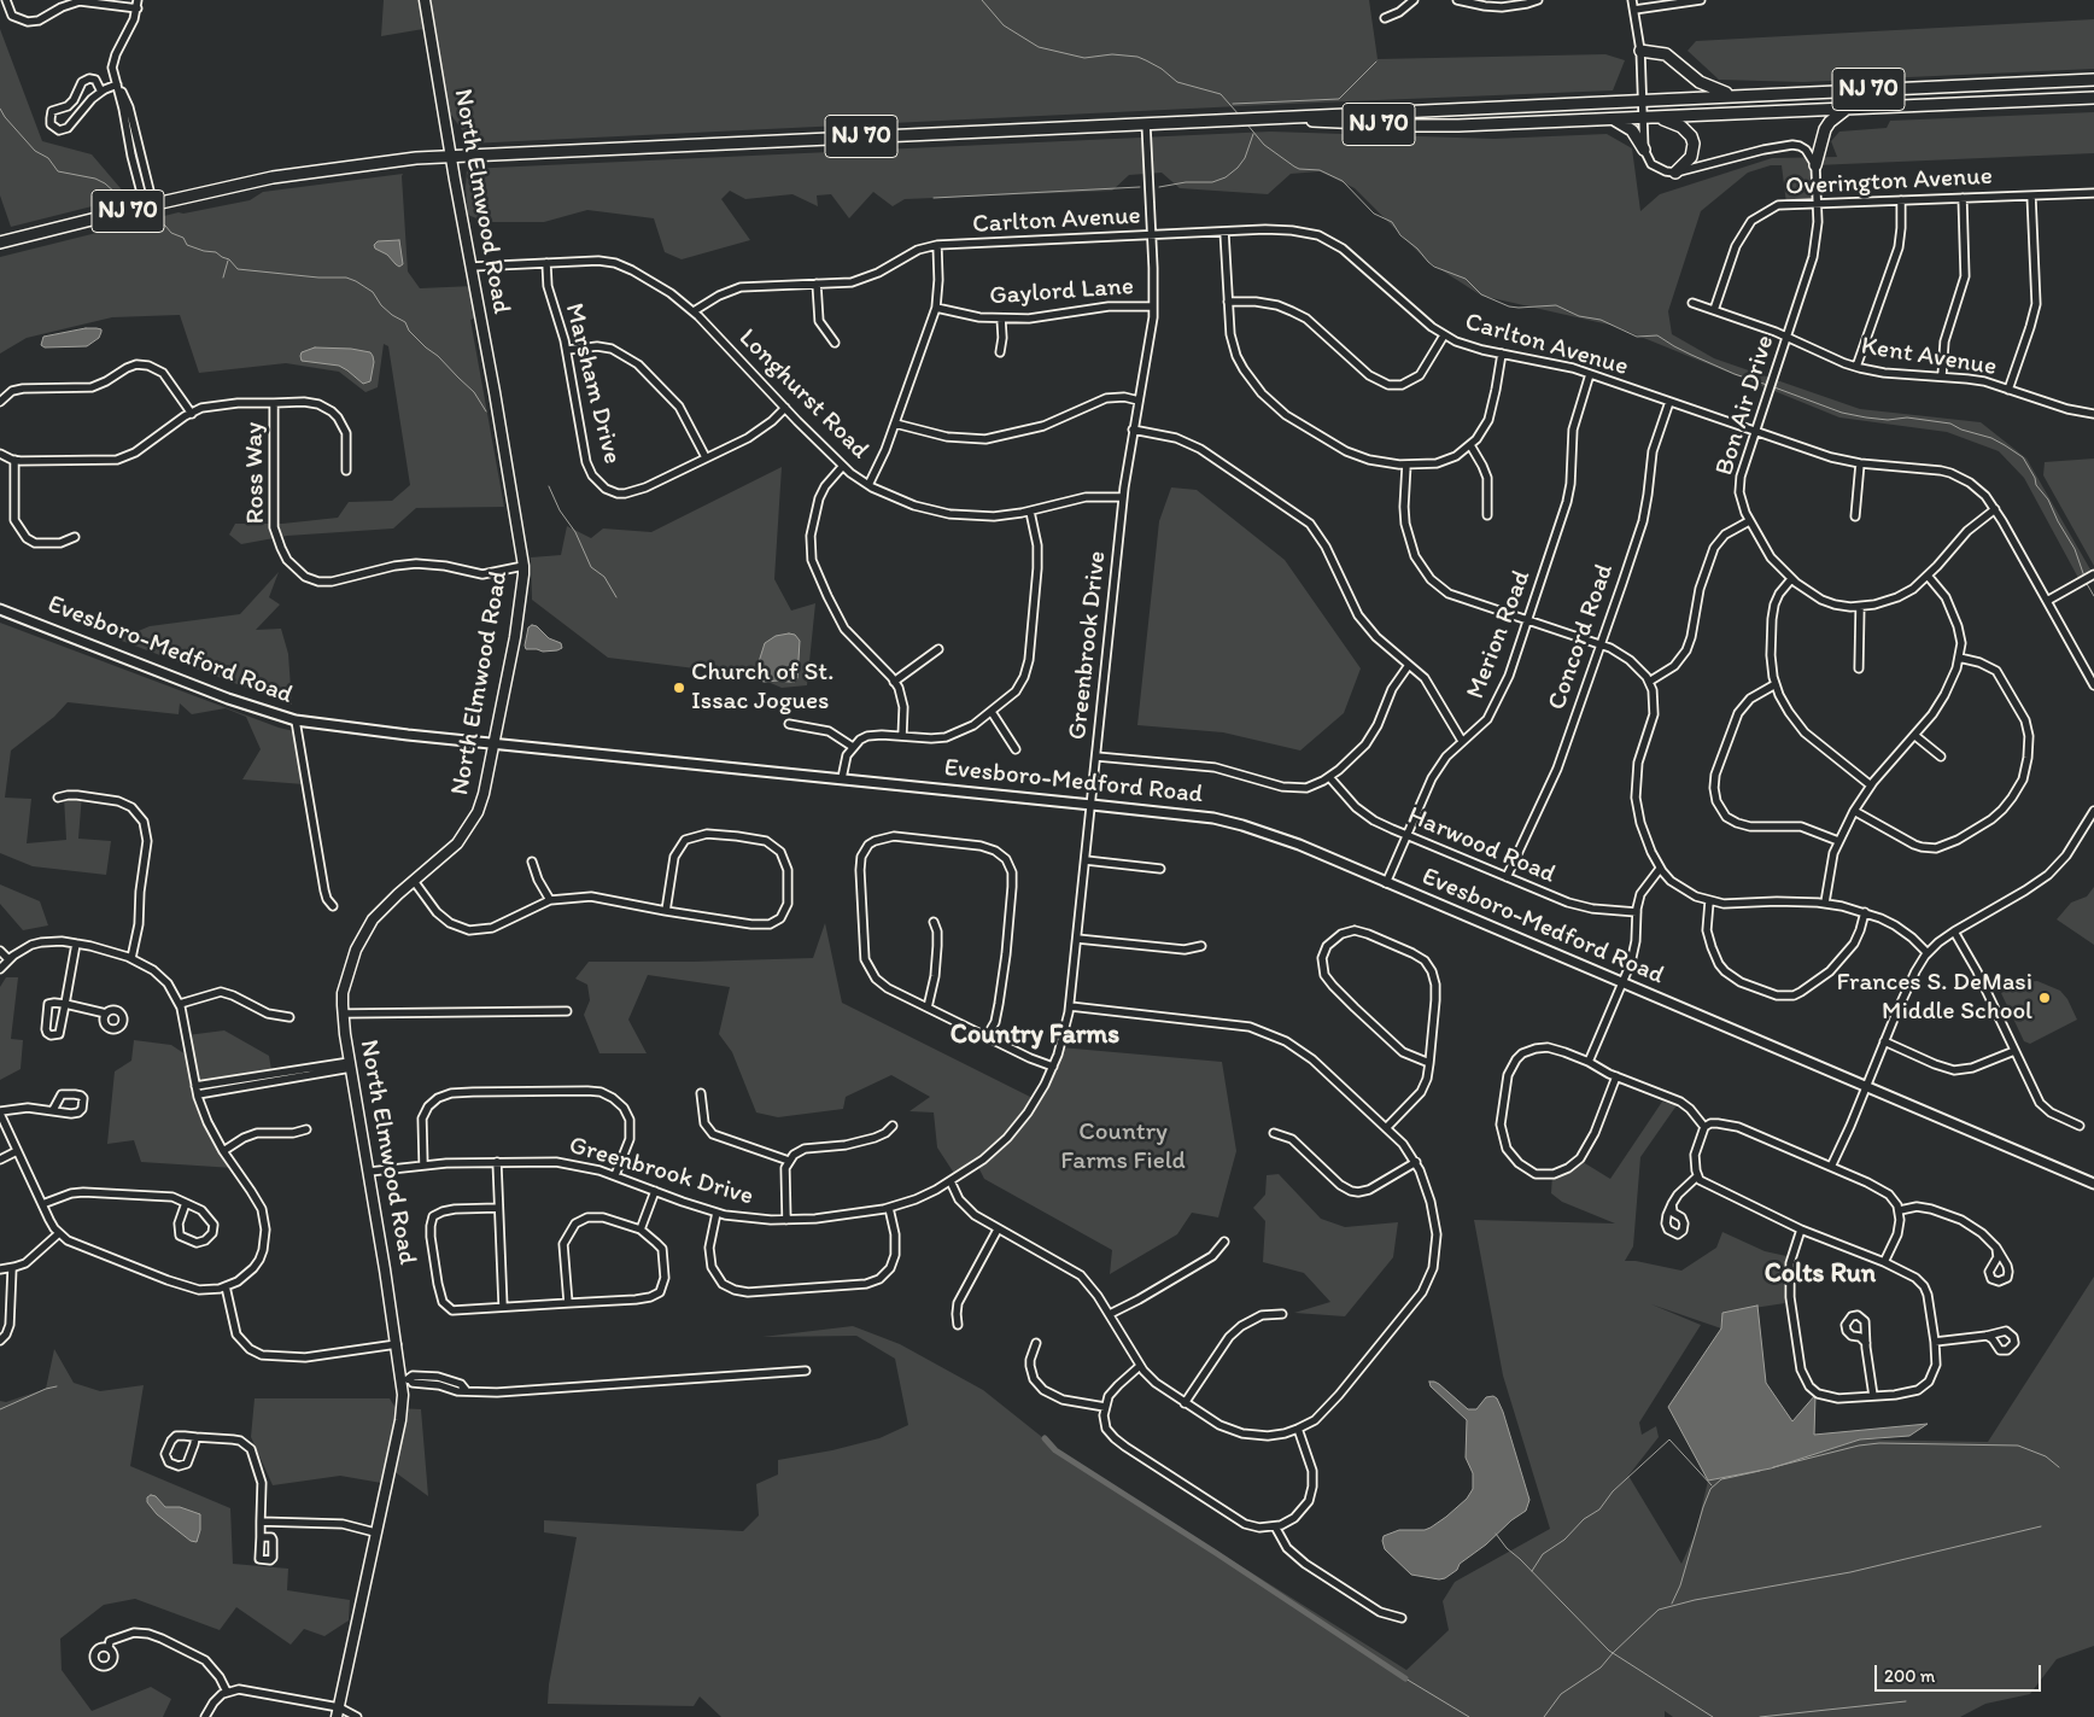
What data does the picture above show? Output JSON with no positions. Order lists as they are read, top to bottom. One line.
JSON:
{"streets":{"highway":["NJ 70"],"main road":["North Elmwood Road"],"street":["Overington Avenue","Carlton Avenue","Gaylord Lane","Kent Avenue","Marsham Drive","Longhurst Road","Bon Air Drive","Ross Way","Merion Road","Concord Road","Greenbrook Drive","Evesboro-Medford Road","Harwood Road"]},"crossings":[["NJ 70","North Elmwood Road"],["NJ 70","Greenbrook Drive"],["Overington Avenue","Kent Avenue"],["Overington Avenue","Bon Air Drive"],["North Elmwood Road","Longhurst Road"],["North Elmwood Road","Ross Way"],["North Elmwood Road","Greenbrook Drive"],["North Elmwood Road","Evesboro-Medford Road"],["Carlton Avenue","Longhurst Road"],["Carlton Avenue","Bon Air Drive"],["Carlton Avenue","Merion Road"],["Carlton Avenue","Concord Road"],["Carlton Avenue","Greenbrook Drive"],["Gaylord Lane","Greenbrook Drive"],["Kent Avenue","Bon Air Drive"],["Marsham Drive","Longhurst Road"],["Longhurst Road","Greenbrook Drive"],["Merion Road","Evesboro-Medford Road"],["Merion Road","Harwood Road"],["Concord Road","Harwood Road"],["Greenbrook Drive","Evesboro-Medford Road"]],"districts":["Country Farms","Colts Run"],"parks":["Country Farms Field"],"places":["Church of St. Issac Jogues","Frances S. DeMasi Middle School"],"scale_bar":"200 m"}
